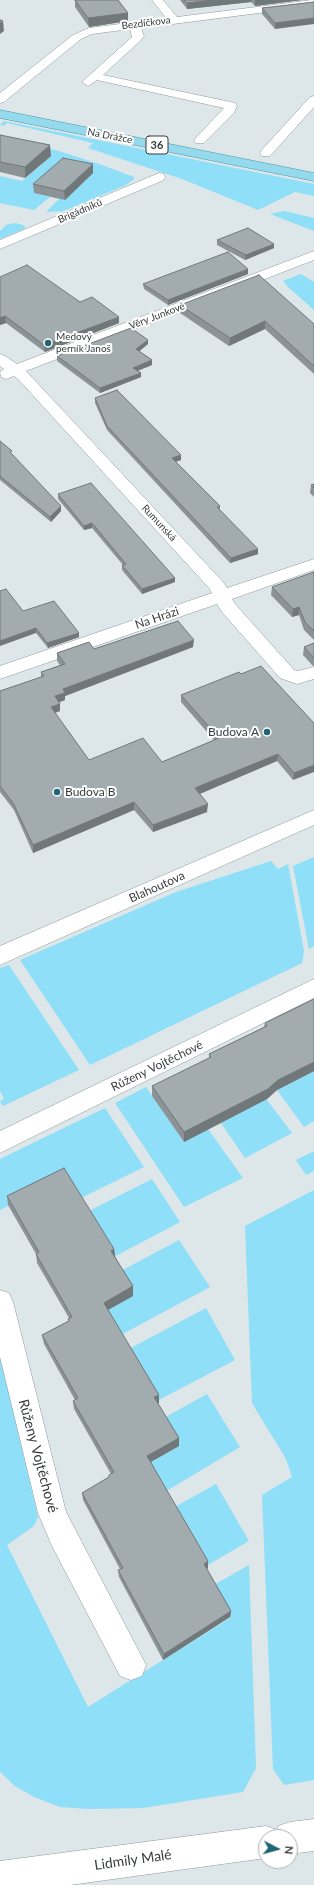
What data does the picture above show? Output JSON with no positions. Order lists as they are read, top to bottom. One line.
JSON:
{"streets":{"main road":["Na Drážce","36"],"street":["Bezdíčkova","Brigádníků","Věry Junkové","Rumunská","Na Hrázi","Blahoutova","Růženy Vojtěchové","Lidmily Malé"]},"crossings":[["Věry Junkové","Rumunská"],["Rumunská","Na Hrázi"]],"places":["Medový perník Janoš","Budova A","Budova B"],"north":"right"}
